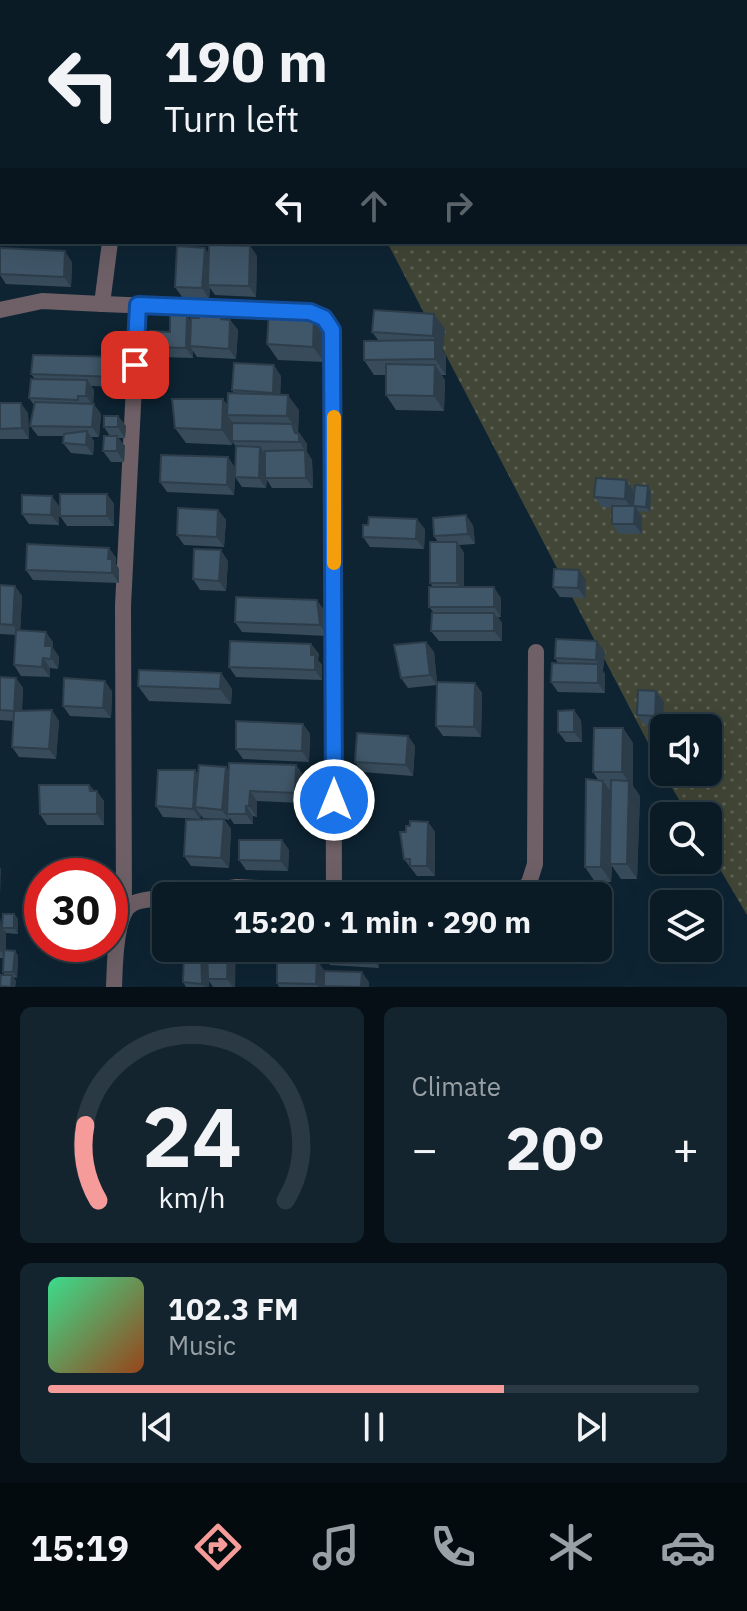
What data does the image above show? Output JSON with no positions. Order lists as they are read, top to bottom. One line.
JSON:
{"page":{"turn":["190 m","Turn left"],"limit":"30","trip":"15:20 · 1 min · 290 m","tile":"Climate","heat":["−","20°","+"],"song":["102.3 FM","Music"],"tabs":"15:19","gauge":["24","km/h"]}}
